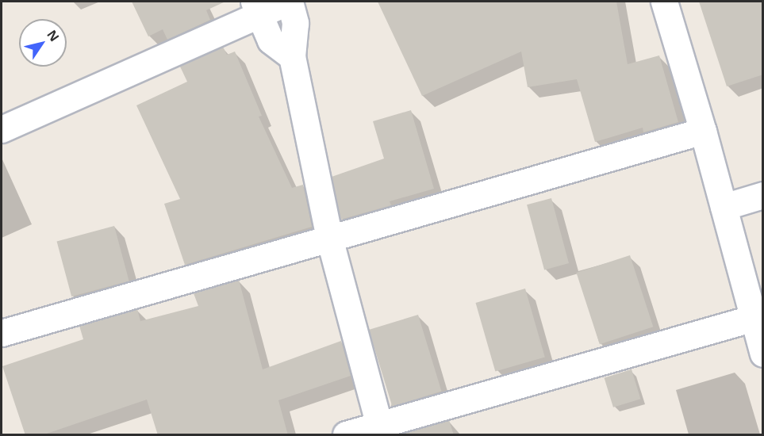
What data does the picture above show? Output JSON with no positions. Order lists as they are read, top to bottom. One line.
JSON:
{"north":"top right"}
